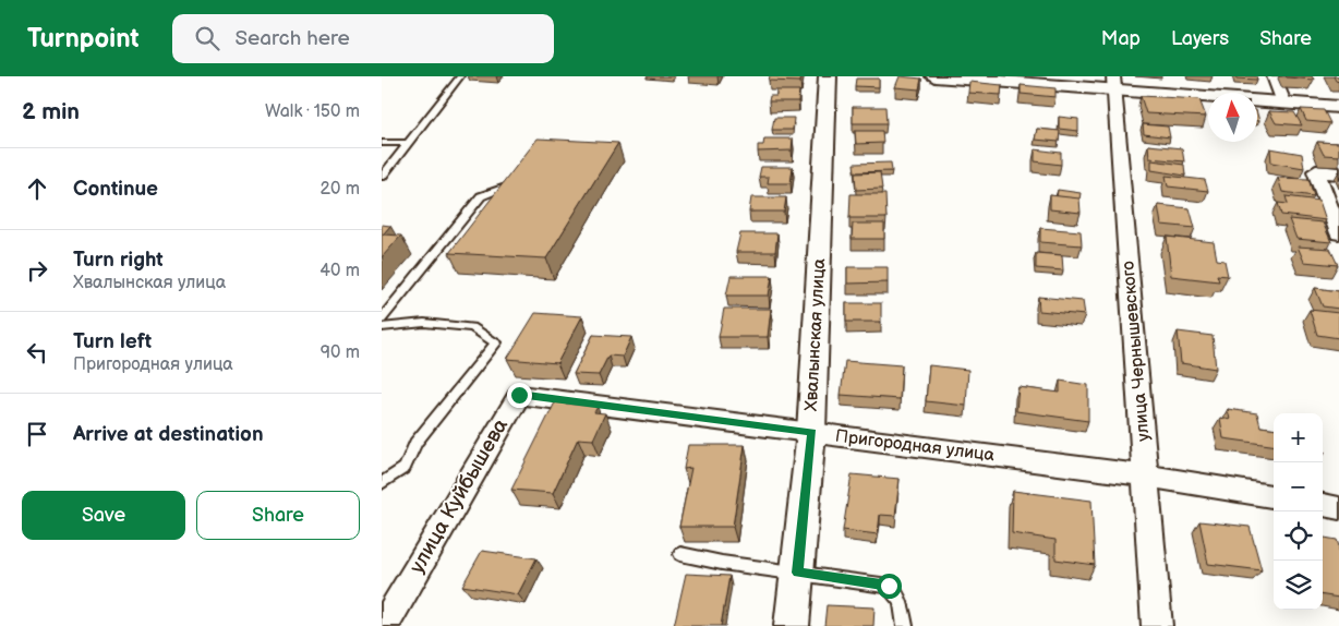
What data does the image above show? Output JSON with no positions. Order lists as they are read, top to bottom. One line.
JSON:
{"streets":{"street":["Хвалынская улица","улица Чернышевского","Пригородная улица","улица Куйбышева"]},"crossings":[["Хвалынская улица","Пригородная улица"],["улица Чернышевского","Пригородная улица"],["Пригородная улица","улица Куйбышева"]],"north":"top","page":{"header":"Turnpoint","search":"Search here","nav":["Map","Layers","Share"],"heading":["2 min","Walk · 150 m"],"list":[["Continue","20 m"],["Turn right","Хвалынская улица","40 m"],["Turn left","Пригородная улица","90 m"],"Arrive at destination"],"map_buttons":["+","−"],"buttons":["Save","Share"]}}
